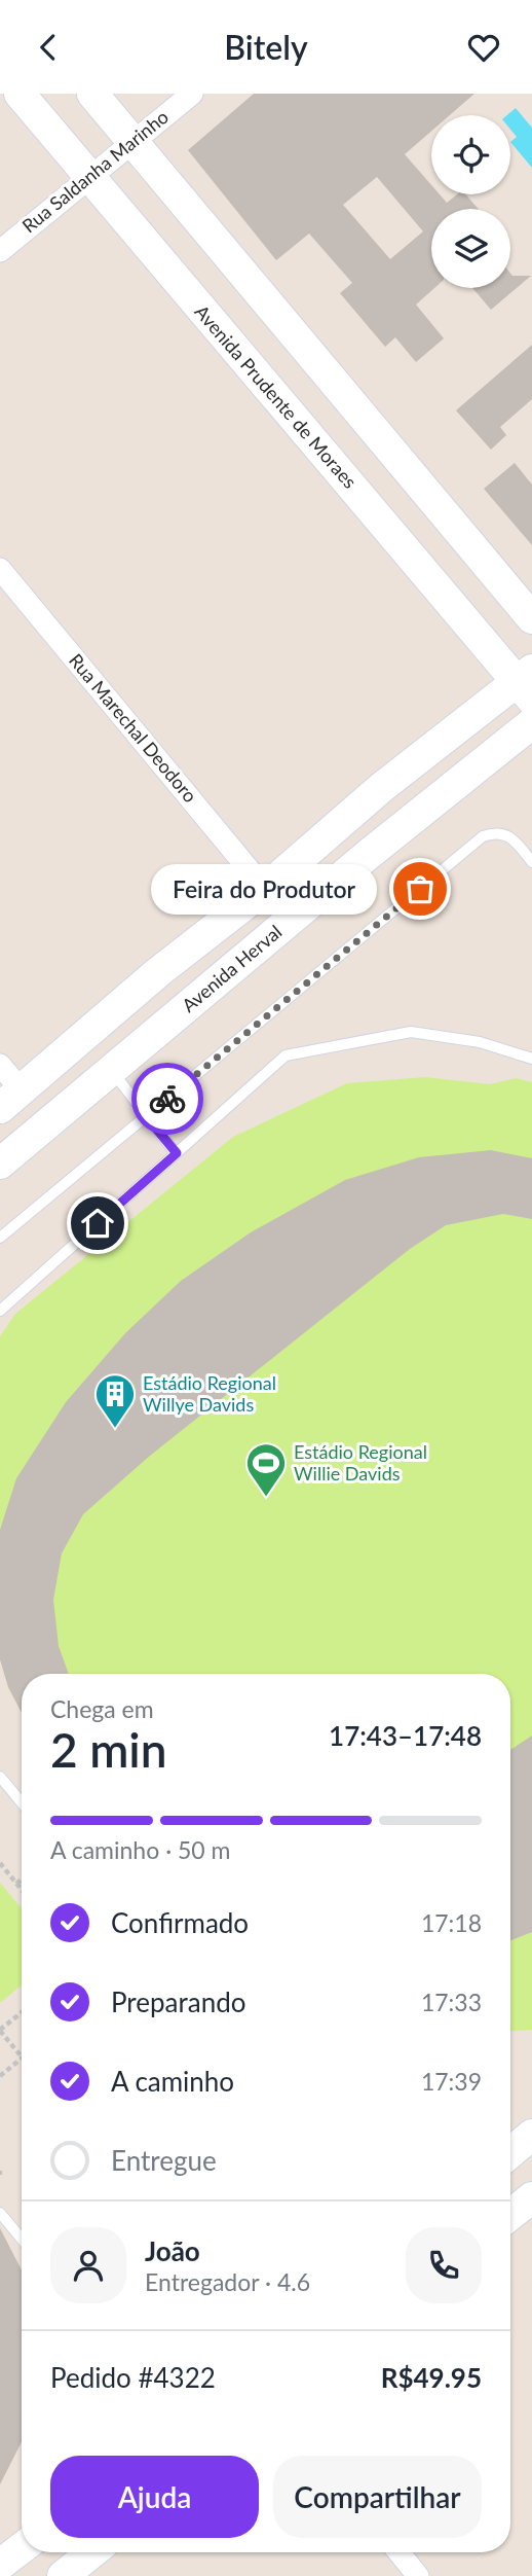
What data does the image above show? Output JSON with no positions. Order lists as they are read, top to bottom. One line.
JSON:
{"streets":{"main road":["Avenida Prudente de Moraes","Avenida Herval"],"street":["Rua Saldanha Marinho","Rua Marechal Deodoro"]},"crossings":[["Rua Saldanha Marinho","Avenida Prudente de Moraes"]],"places":{"other":["Feira do Produtor"],"building":["Estádio Regional Willye Davids"],"sports":["Estádio Regional Willie Davids"]},"page":{"header":"Bitely","bubble":"Feira do Produtor","heading":["2 min","Chega em","17:43–17:48"],"panel":["João","Entregador · 4.6","Pedido #4322","R$49.95"],"bar":"A caminho · 50 m","list":[["Confirmado","17:18"],["Preparando","17:33"],["A caminho","17:39"],"Entregue"],"buttons":["Ajuda","Compartilhar"]}}
